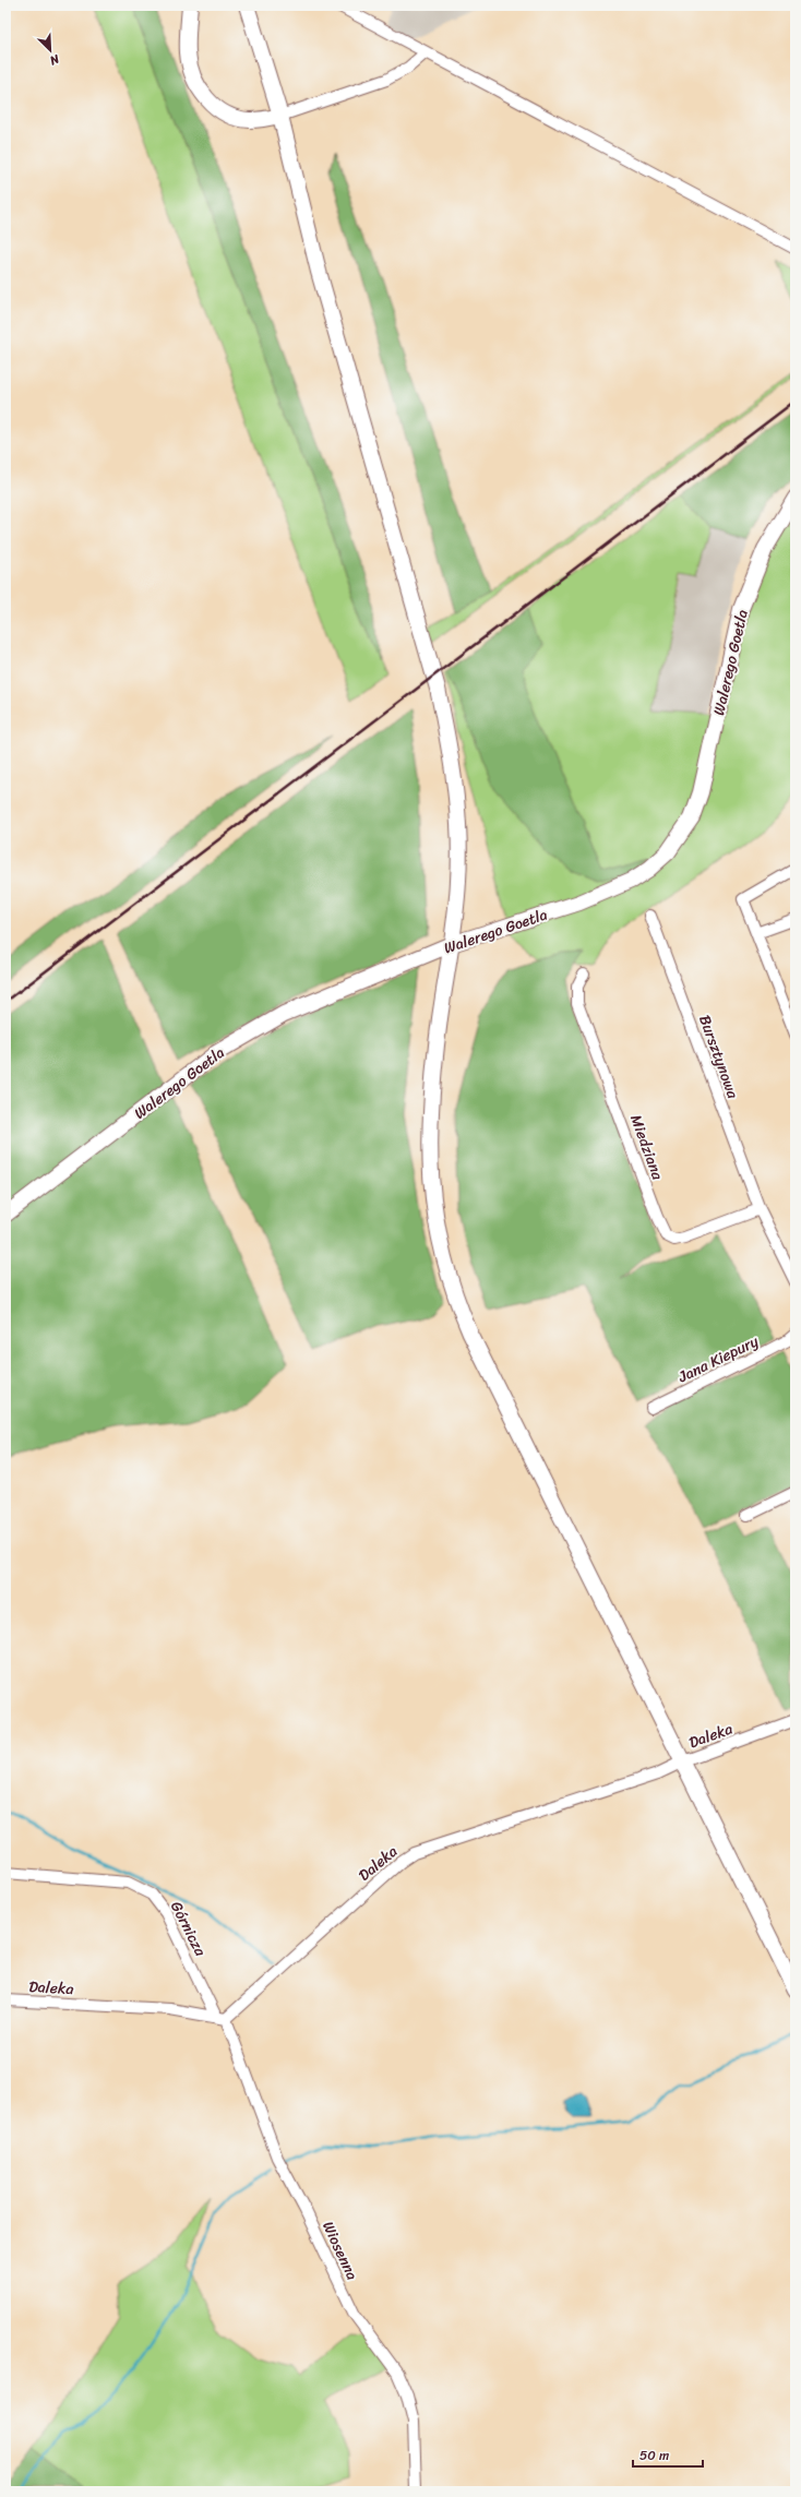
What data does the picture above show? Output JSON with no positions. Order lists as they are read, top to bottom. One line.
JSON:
{"streets":{"main road":["Walerego Goetla"],"street":["Bursztynowa","Miedziana","Jana Kiepury","Daleka","Górnicza","Wiosenna"]},"crossings":[["Bursztynowa","Miedziana"],["Daleka","Górnicza"],["Daleka","Wiosenna"],["Górnicza","Wiosenna"]],"scale_bar":"50 m","north":"bottom right"}
